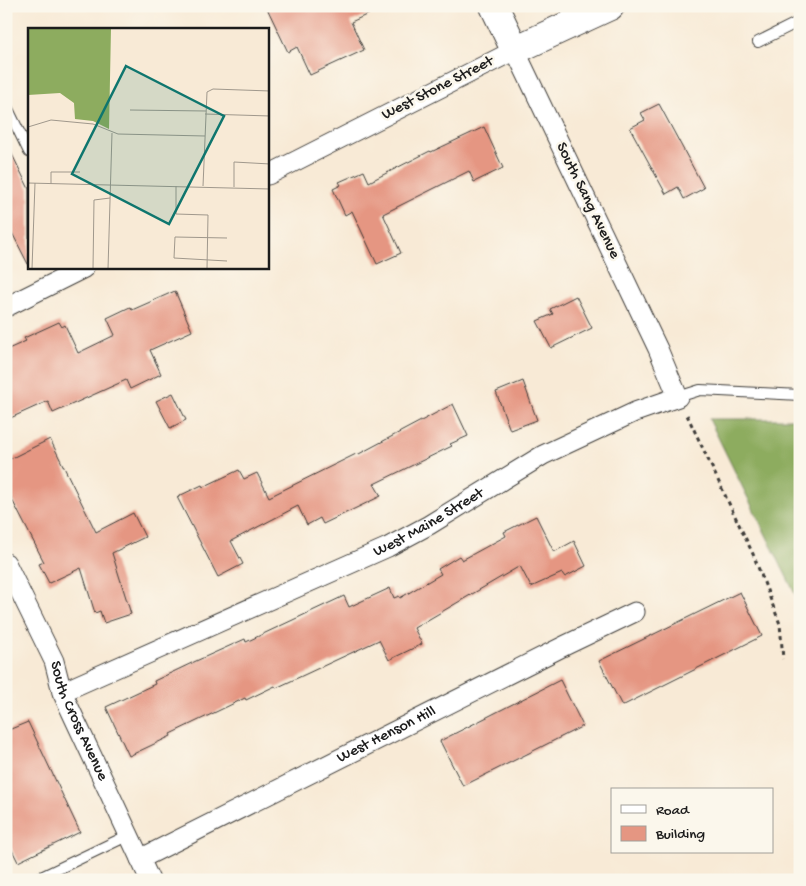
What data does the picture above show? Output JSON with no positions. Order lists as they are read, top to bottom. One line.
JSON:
{"streets":{"street":["West Stone Street","South Sang Avenue","West Maine Street","South Cross Avenue","West Henson Hill"]},"crossings":[["West Stone Street","South Sang Avenue"],["South Sang Avenue","West Maine Street"],["West Maine Street","South Cross Avenue"],["South Cross Avenue","West Henson Hill"]],"legend":["Road","Building"]}
